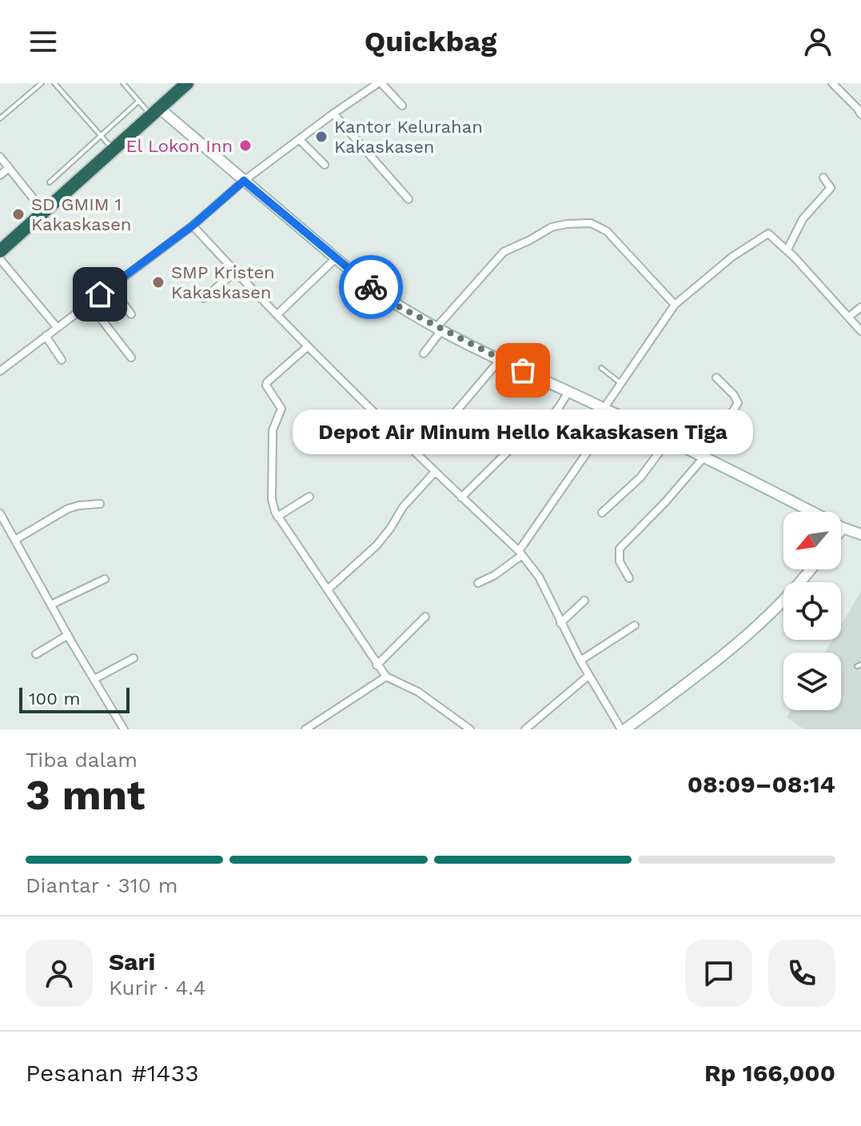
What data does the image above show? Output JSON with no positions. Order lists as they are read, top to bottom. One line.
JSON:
{"places":["Kantor Kelurahan Kakaskasen","El Lokon Inn","SD GMIM 1 Kakaskasen","SMP Kristen Kakaskasen","Depot Air Minum Hello Kakaskasen Tiga"],"scale_bar":"100 m","north":"bottom left","page":{"header":"Quickbag","bubble":"Depot Air Minum Hello Kakaskasen Tiga","scale":"100 m","heading":["3 mnt","Tiba dalam","08:09–08:14"],"panel":["Sari","Kurir · 4.4","Pesanan #1433","Rp 166,000"],"bar":"Diantar · 310 m"}}
